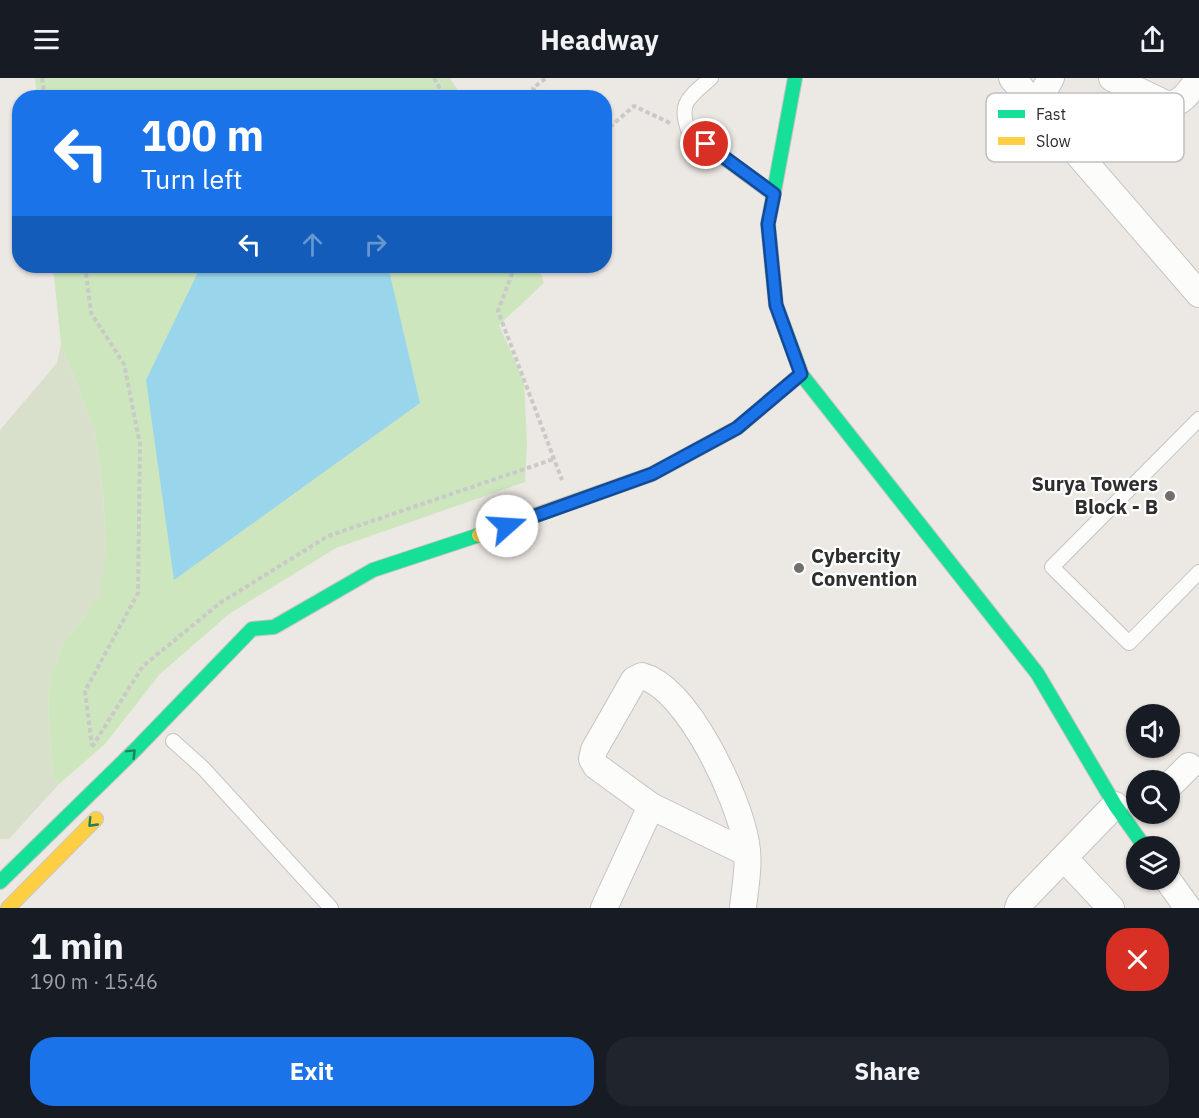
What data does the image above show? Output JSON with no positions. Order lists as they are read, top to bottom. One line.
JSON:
{"places":["Surya Towers Block - B","Cybercity Convention"],"legend":["Fast","Slow"],"page":{"header":"Headway","turn":["100 m","Turn left"],"heading":["1 min","190 m · 15:46"],"buttons":["Exit","Share"]}}
